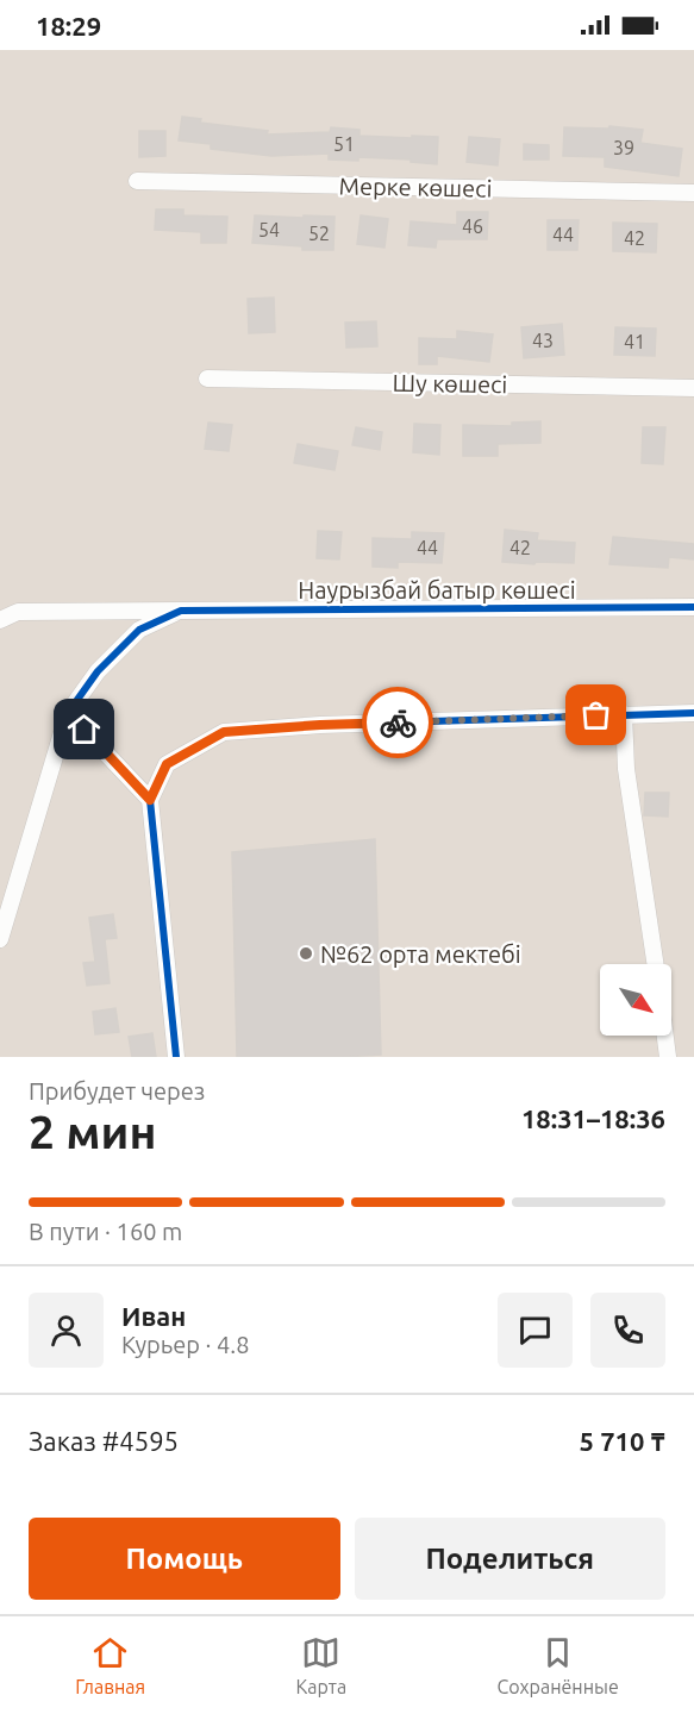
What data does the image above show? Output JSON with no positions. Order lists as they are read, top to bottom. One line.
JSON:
{"streets":{"street":["Мерке көшесі","Шу көшесі","Наурызбай батыр көшесі"]},"places":["№62 орта мектебі"],"house_numbers":["51","39","46","54","52","44","42","43","41","44","42"],"north":"bottom right","page":{"status":"18:29","heading":["2 мин","Прибудет через","18:31–18:36"],"panel":["Иван","Курьер · 4.8","Заказ #4595","5 710 ₸"],"bar":"В пути · 160 m","buttons":["Помощь","Поделиться"],"tabs":["Главная","Карта","Сохранённые"]}}
